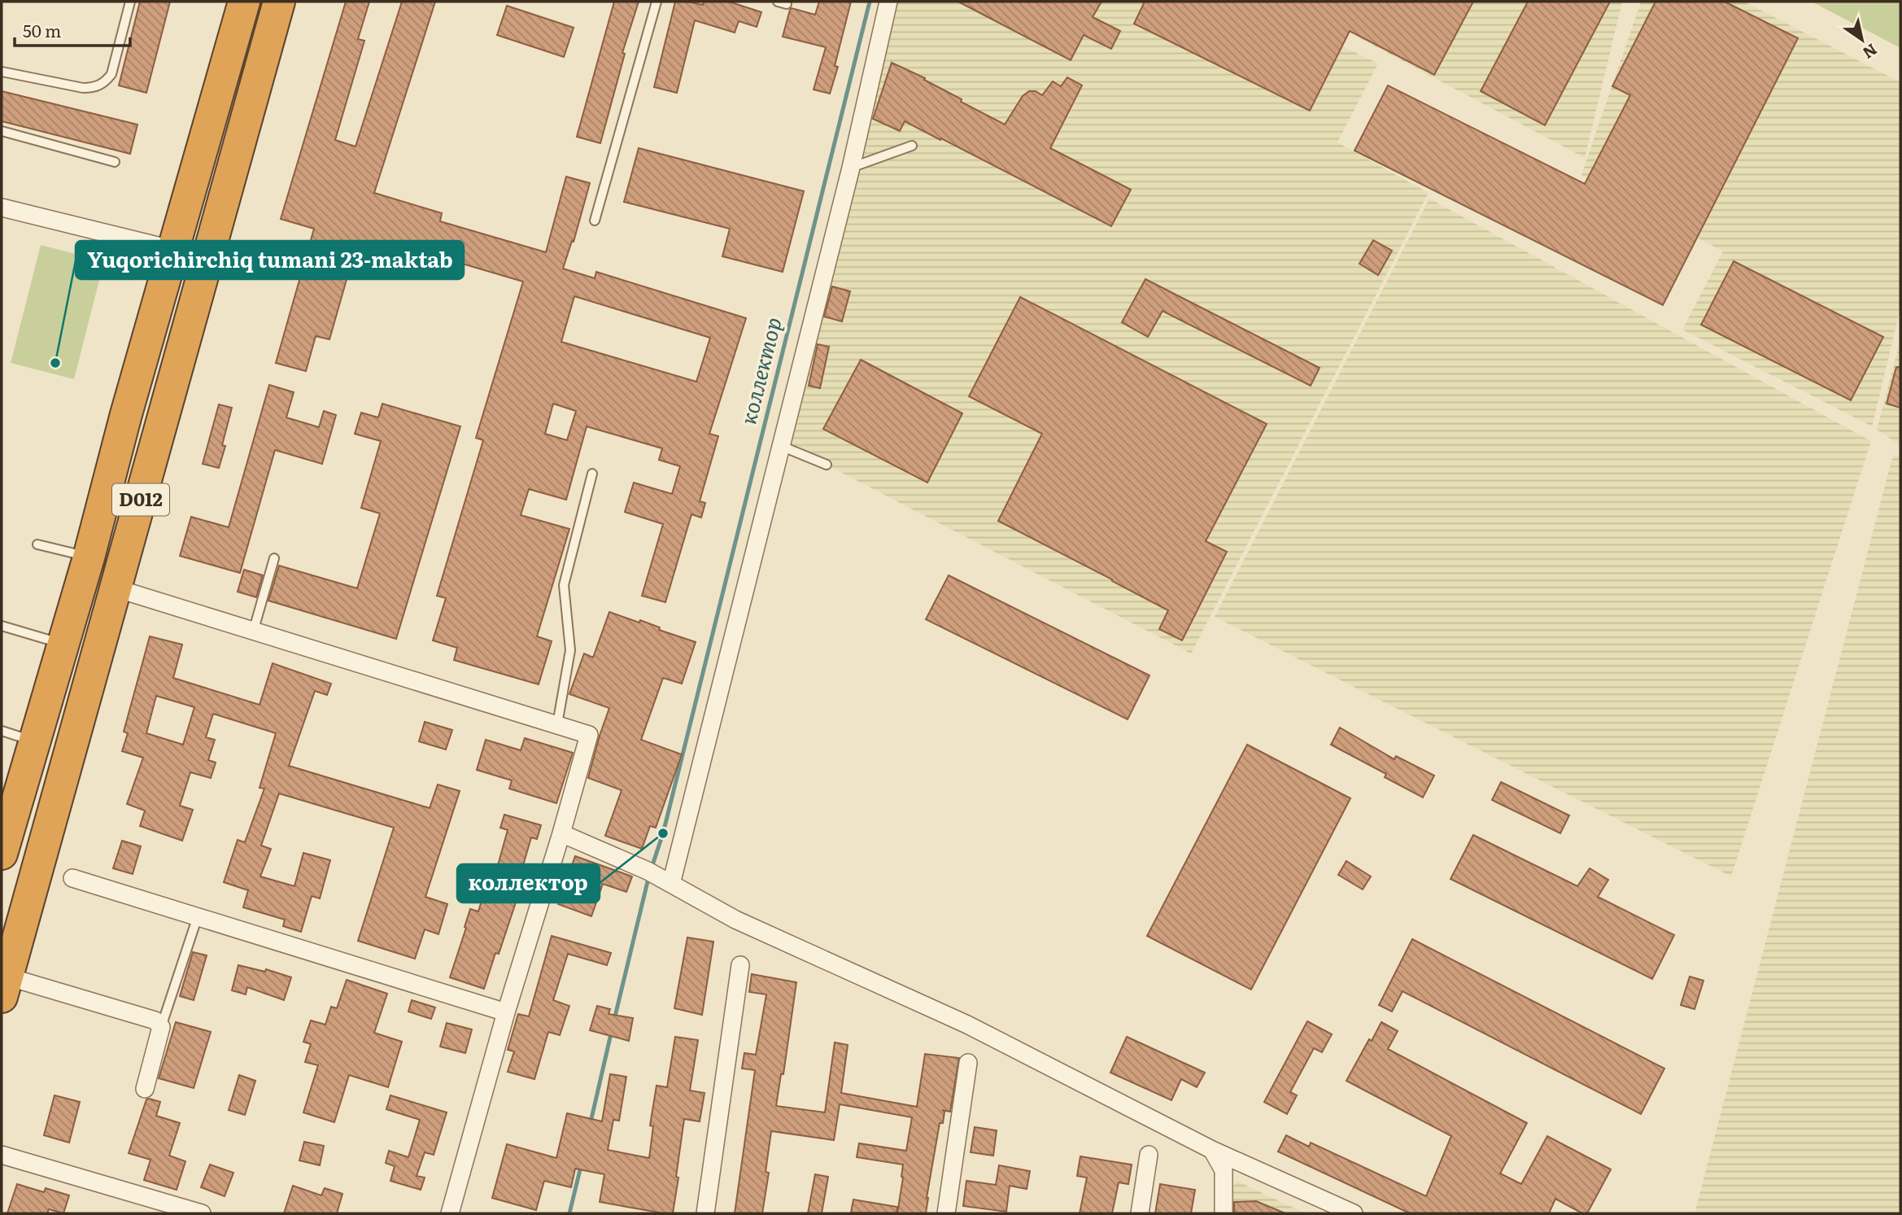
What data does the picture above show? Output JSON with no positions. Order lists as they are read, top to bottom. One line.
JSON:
{"streets":{"highway":["D012"]},"water":["коллектор"],"places":["Yuqorichirchiq tumani 23-maktab","коллектор"],"scale_bar":"50 m","north":"bottom right"}
